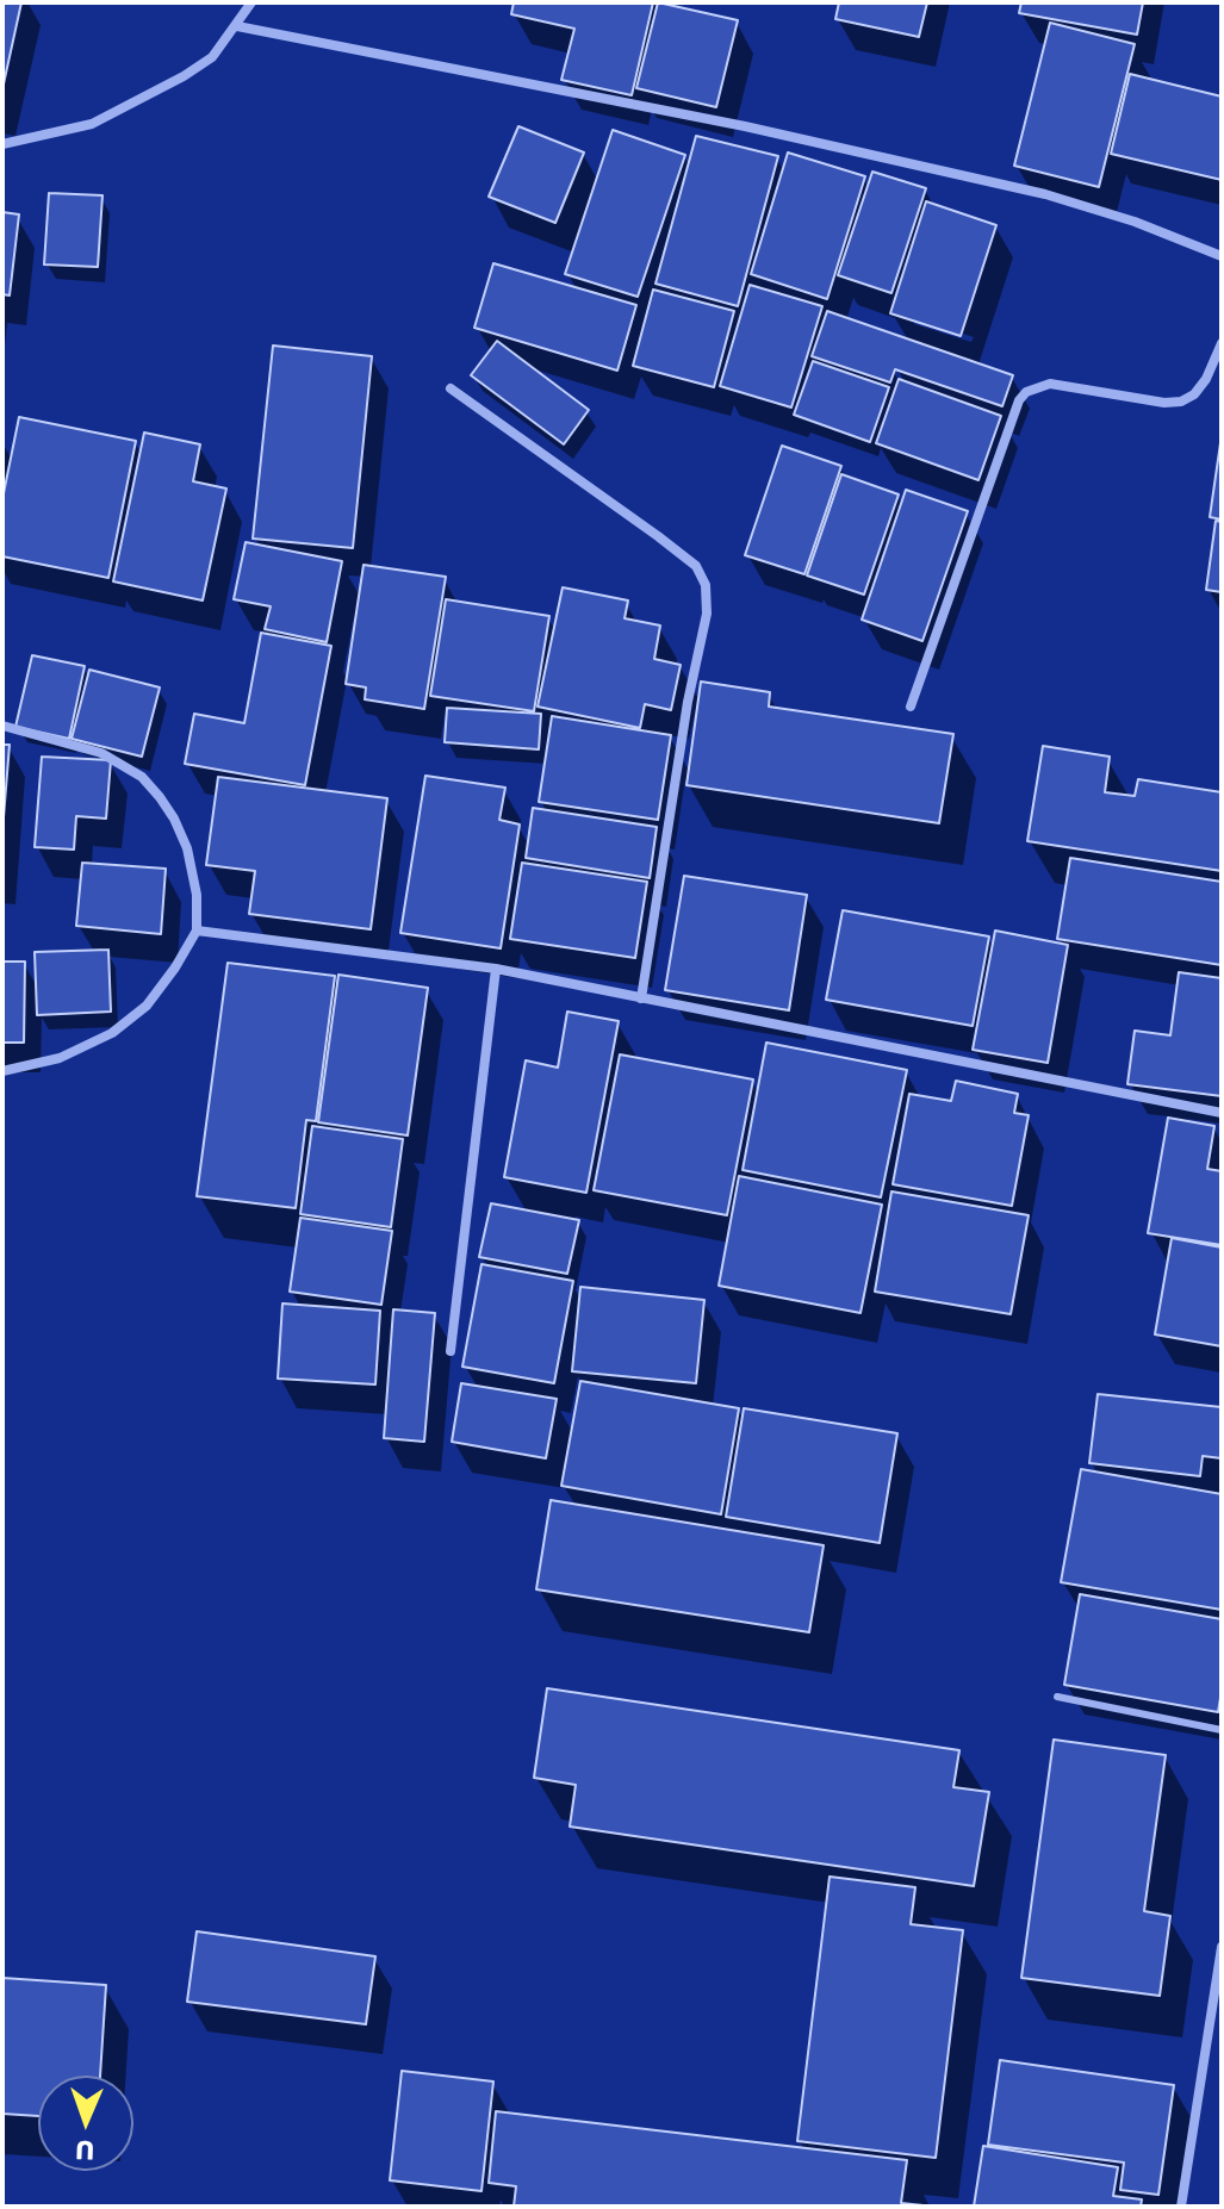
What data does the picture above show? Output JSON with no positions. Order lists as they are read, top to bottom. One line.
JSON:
{"north":"bottom"}
